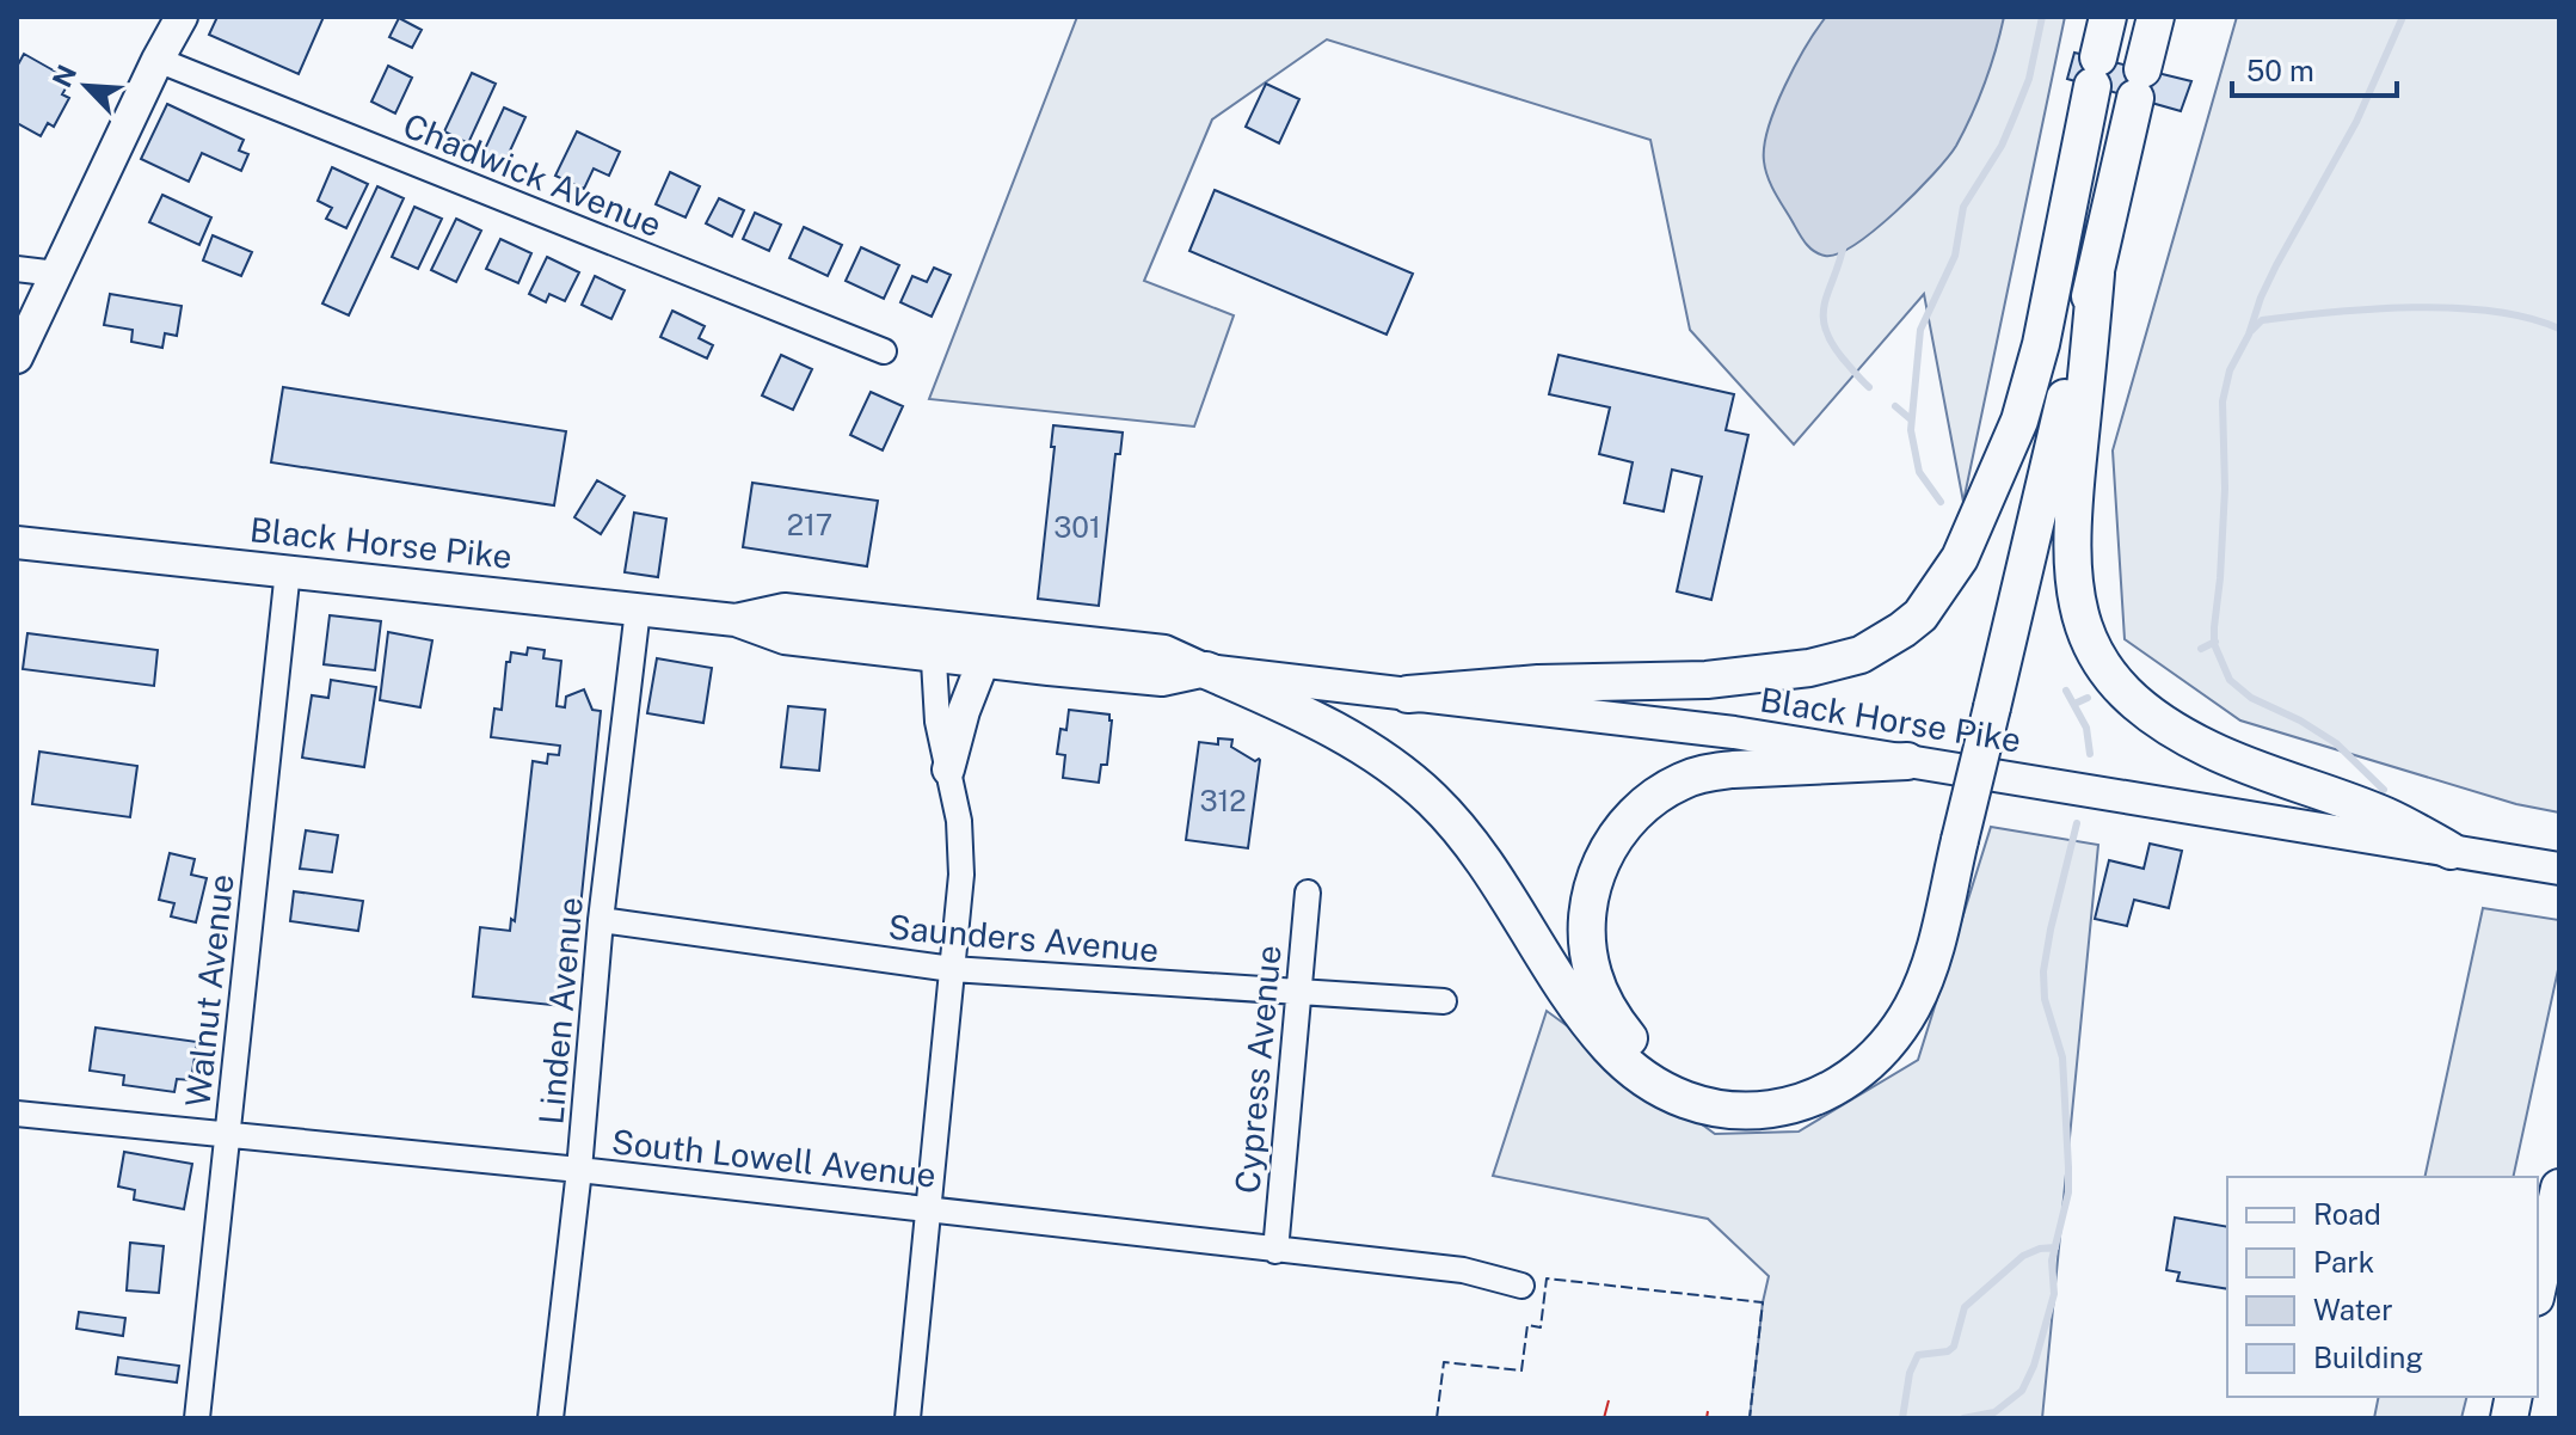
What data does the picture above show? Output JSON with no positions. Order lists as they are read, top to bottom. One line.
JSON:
{"streets":{"main road":["Black Horse Pike"],"street":["Chadwick Avenue","Saunders Avenue","Walnut Avenue","Linden Avenue","Cypress Avenue","South Lowell Avenue"]},"crossings":[["Black Horse Pike","Walnut Avenue"],["Black Horse Pike","Linden Avenue"],["Saunders Avenue","Linden Avenue"],["Saunders Avenue","Cypress Avenue"],["Walnut Avenue","South Lowell Avenue"],["Linden Avenue","South Lowell Avenue"],["Cypress Avenue","South Lowell Avenue"]],"house_numbers":["217","301","312"],"legend":["Road","Park","Water","Building"],"scale_bar":"50 m","north":"top left"}
